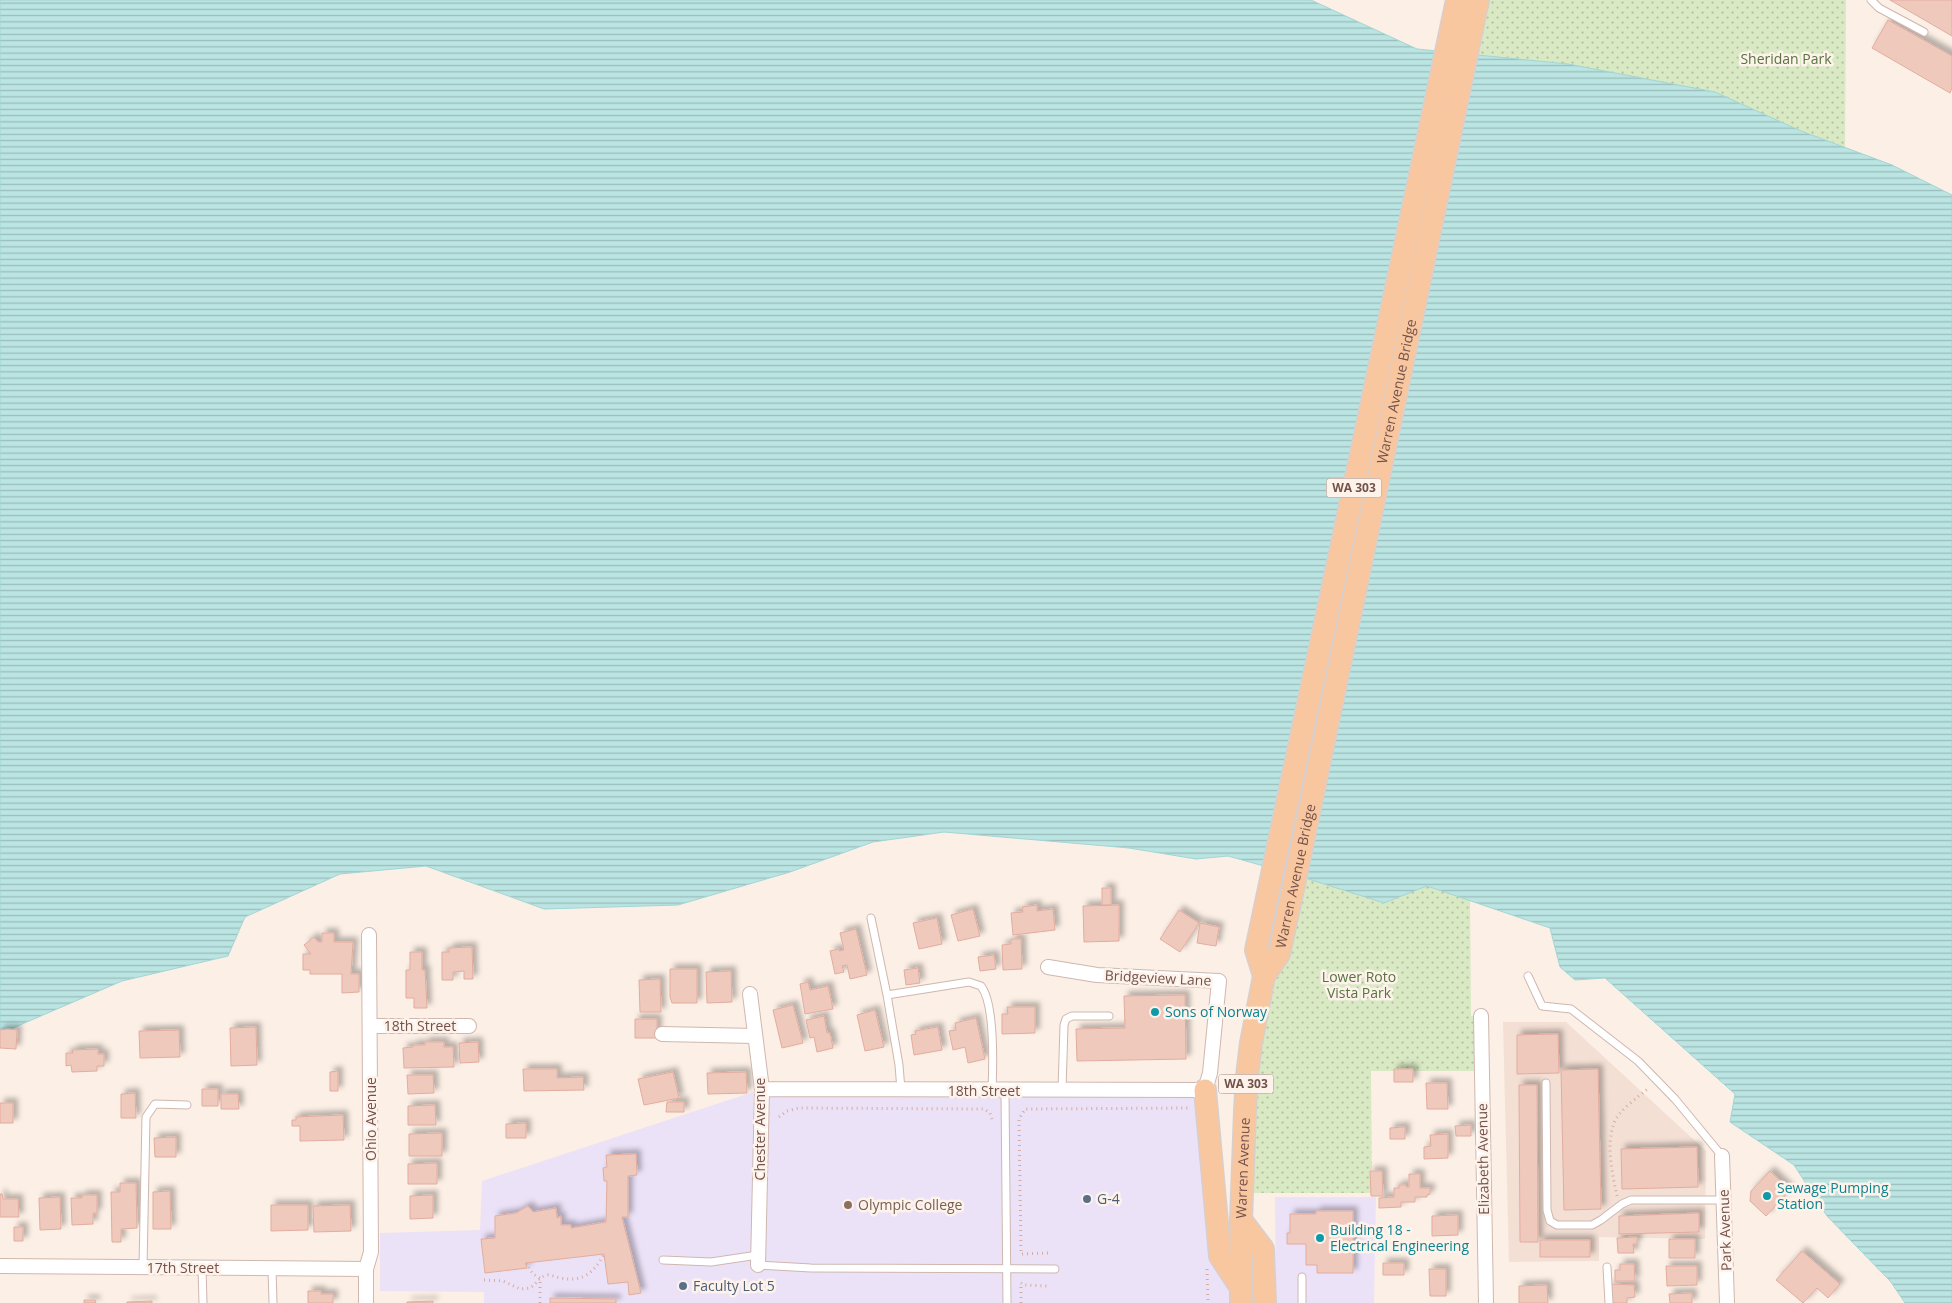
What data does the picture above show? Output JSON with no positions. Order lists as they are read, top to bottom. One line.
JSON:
{"streets":{"main road":["Warren Avenue Bridge","WA 303","Warren Avenue"],"street":["Bridgeview Lane","18th Street","Ohio Avenue","Chester Avenue","Elizabeth Avenue","Park Avenue","17th Street"]},"crossings":[["Warren Avenue Bridge","Warren Avenue"],["Bridgeview Lane","18th Street"],["18th Street","Ohio Avenue"],["18th Street","Chester Avenue"],["Ohio Avenue","17th Street"]],"parks":["Sheridan Park","Lower Roto Vista Park"],"places":["Sons of Norway","Sewage Pumping Station","G-4","Olympic College","Building 18 - Electrical Engineering","Faculty Lot 5"]}
